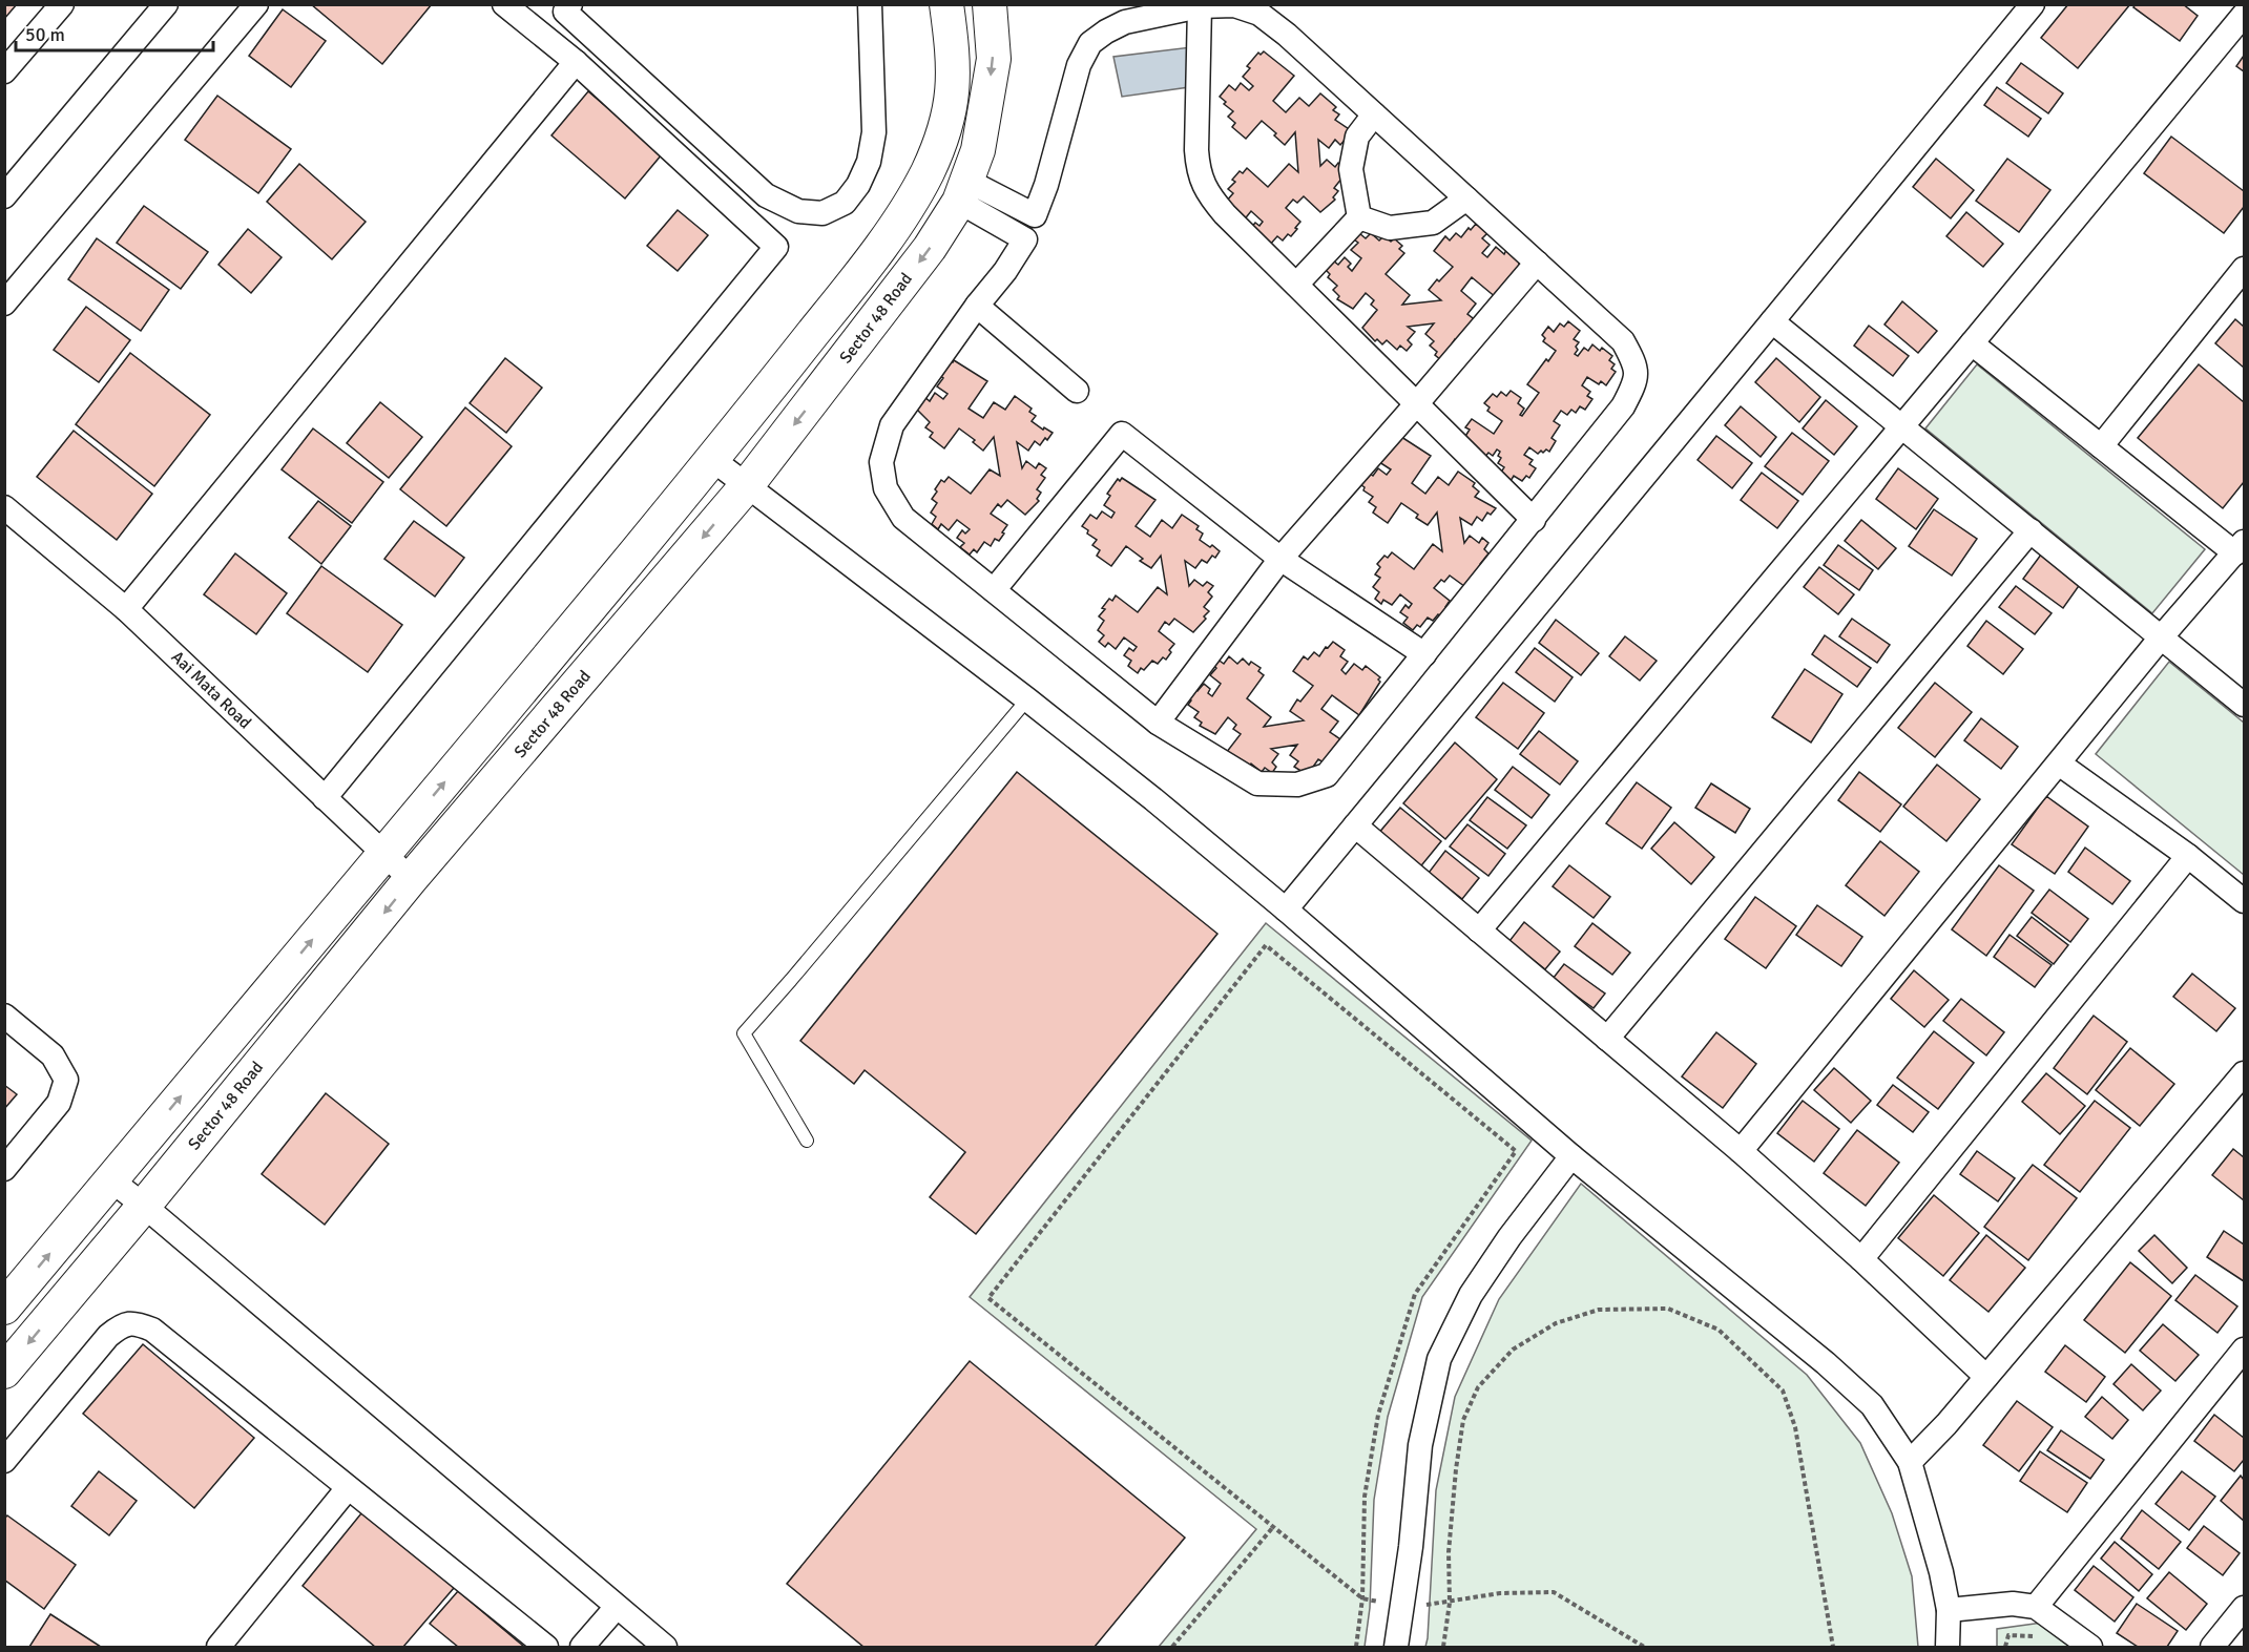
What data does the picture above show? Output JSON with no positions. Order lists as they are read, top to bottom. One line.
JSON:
{"streets":{"street":["Sector 48 Road","Aai Mata Road"]},"crossings":[["Sector 48 Road","Aai Mata Road"]],"scale_bar":"50 m"}
